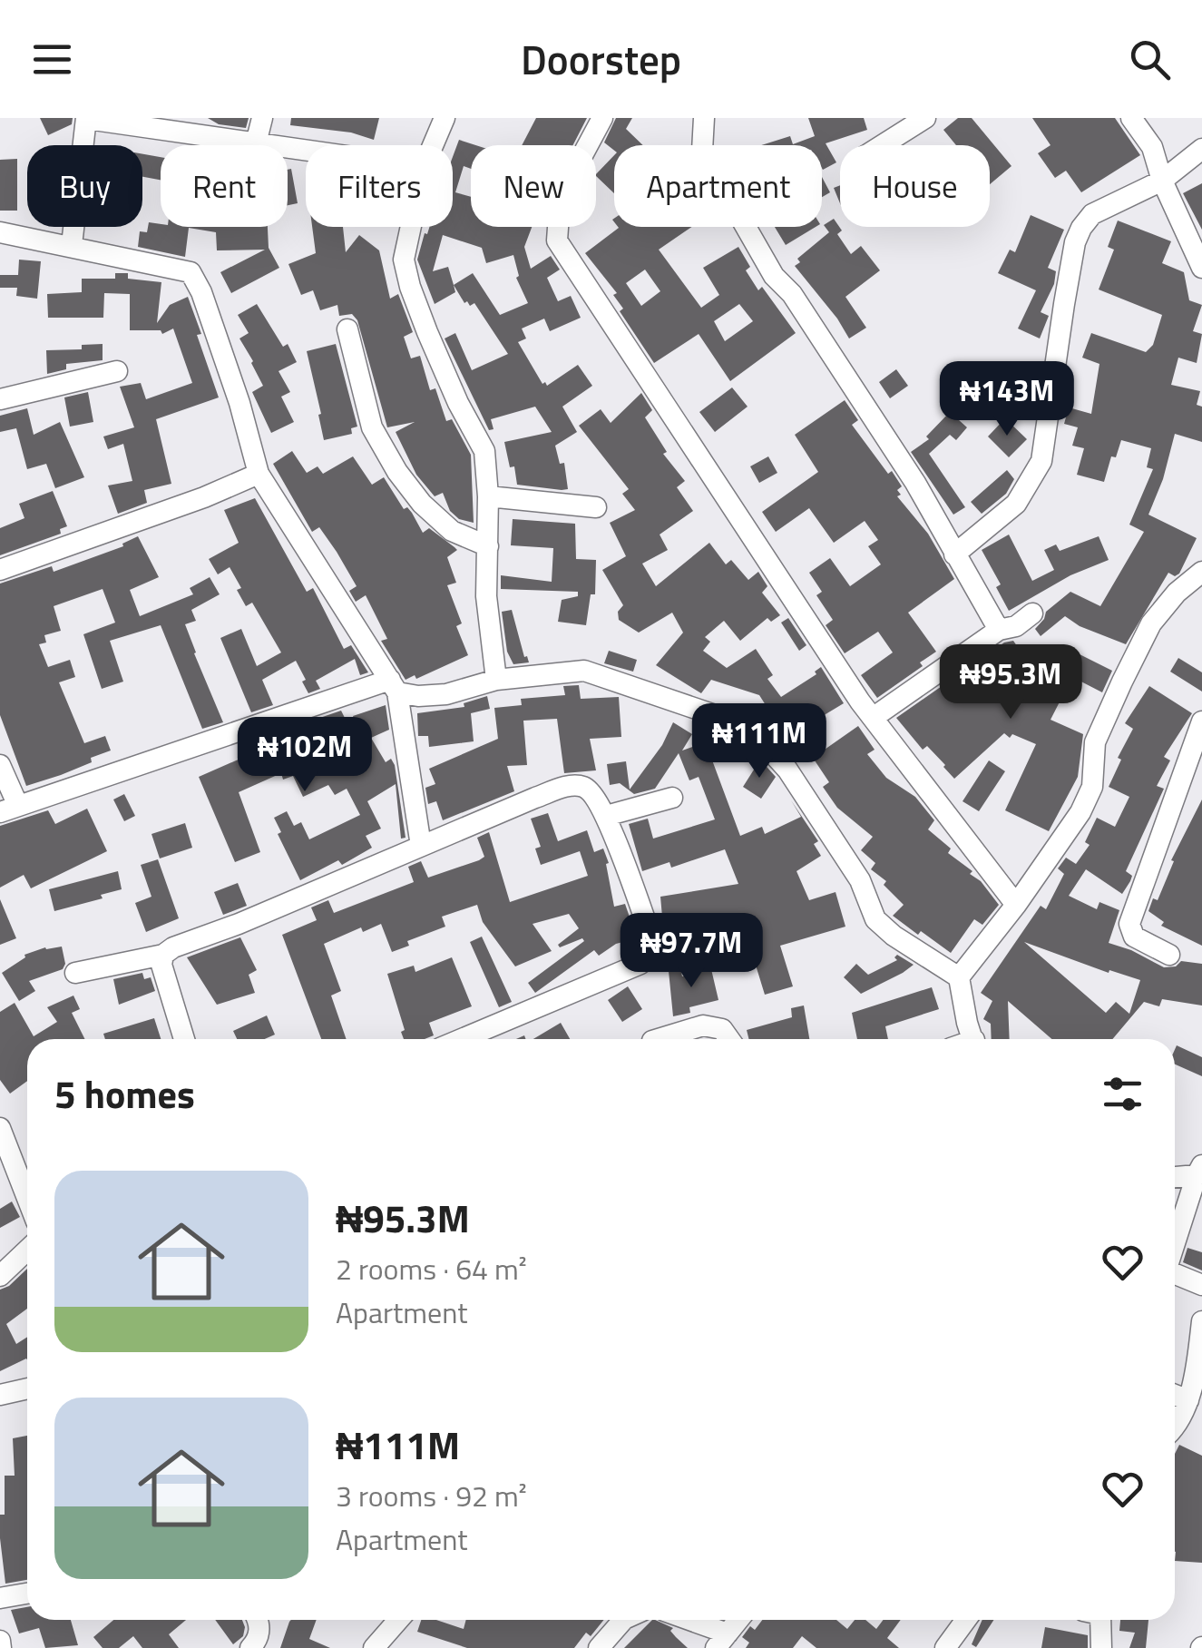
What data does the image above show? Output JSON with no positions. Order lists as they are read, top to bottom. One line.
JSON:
{"page":{"header":"Doorstep","chip":["Buy","Rent","Filters","New","Apartment","House"],"price":["₦143M","₦95.3M","₦111M","₦102M","₦97.7M"],"heading":"5 homes","list":[{"name":"₦95.3M","note":"2 rooms · 64 m² · Apartment"},{"name":"₦111M","note":"3 rooms · 92 m² · Apartment"}]}}
